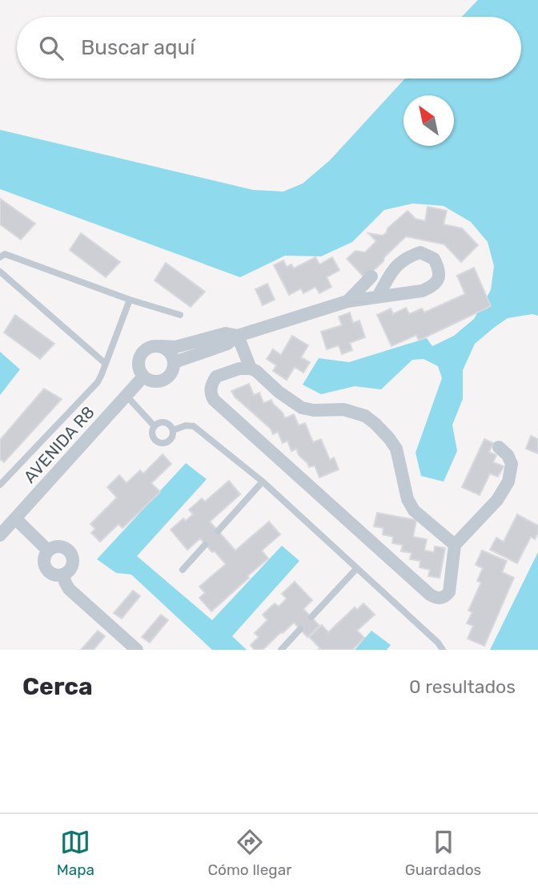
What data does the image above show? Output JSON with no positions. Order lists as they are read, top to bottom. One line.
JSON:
{"streets":{"street":["AVENIDA R8"]},"north":"top left","page":{"search":"Buscar aquí","heading":["Cerca","0 resultados"],"nav":["Mapa","Cómo llegar","Guardados"]}}
